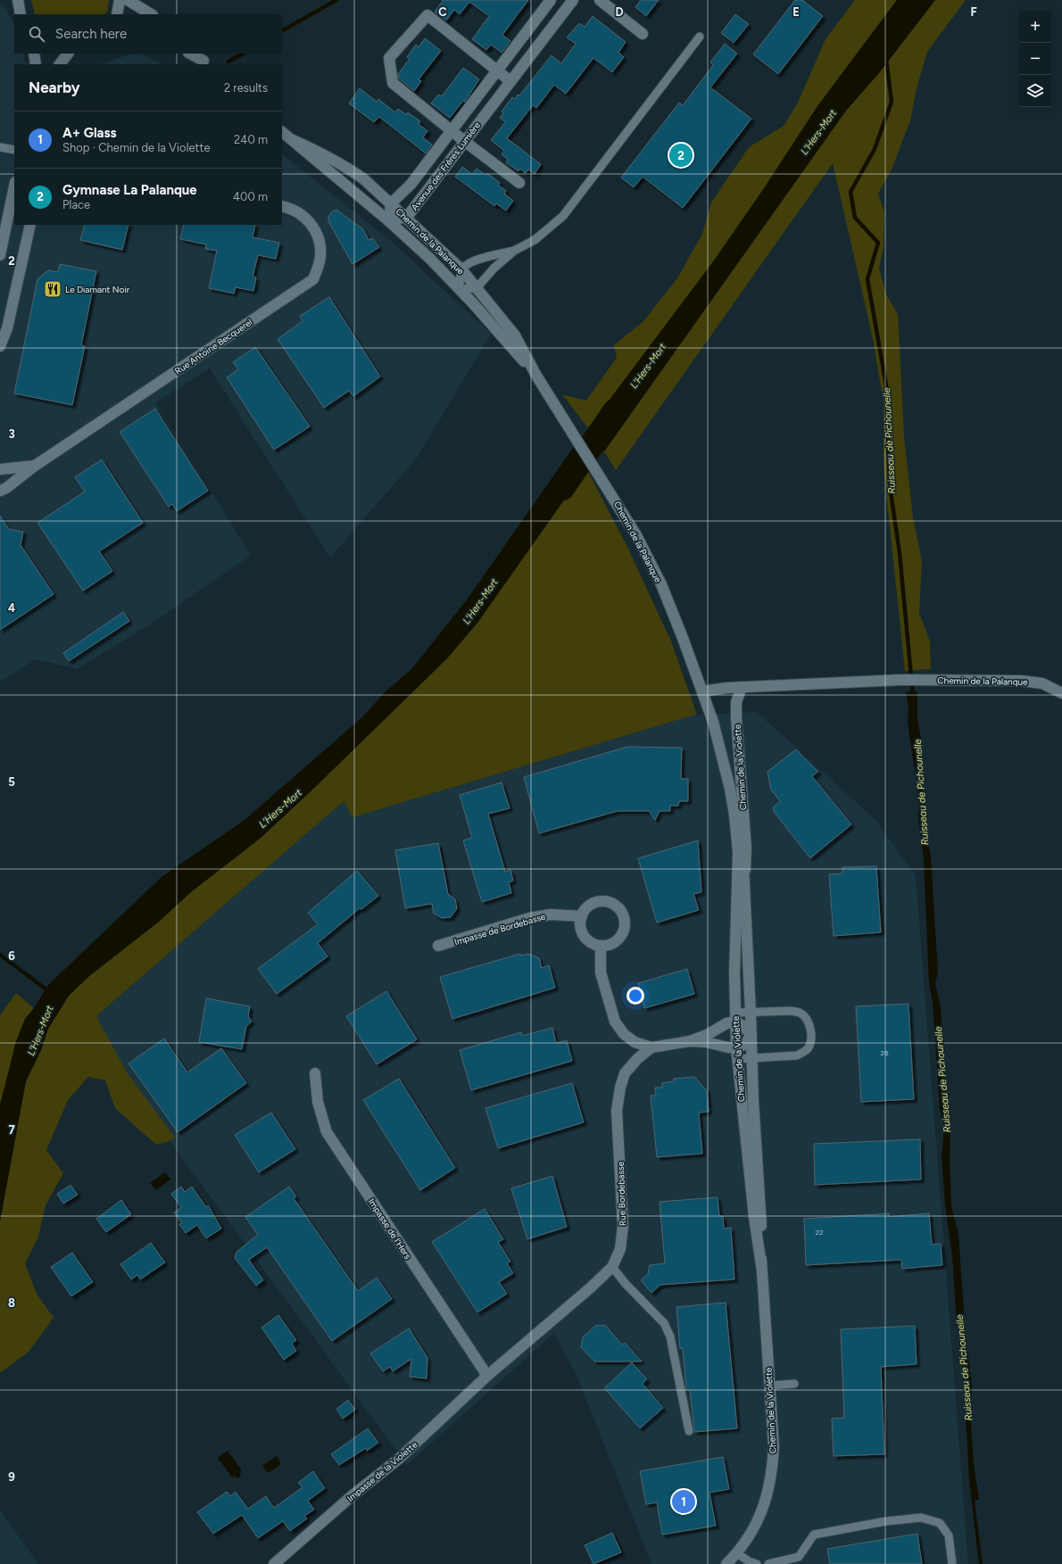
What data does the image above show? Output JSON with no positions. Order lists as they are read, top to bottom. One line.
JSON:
{"streets":{"street":["Avenue des Frères Lumière","Chemin de la Palanque","Rue Antoine Becquerel","Chemin de la Violette","Impasse de Bordebasse","Rue Bordebasse","Impasse de l'Hers","Impasse de la Violette"]},"crossings":[["Avenue des Frères Lumière","Chemin de la Palanque"],["Chemin de la Palanque","Chemin de la Violette"],["Chemin de la Violette","Rue Bordebasse"],["Rue Bordebasse","Impasse de l'Hers"],["Rue Bordebasse","Impasse de la Violette"],["Impasse de l'Hers","Impasse de la Violette"]],"water":["L'Hers-Mort","Ruisseau de Pichounelle"],"places":{"restaurant":["Le Diamant Noir"]},"house_numbers":["26","22"],"page":{"map_buttons":["+","−"],"search":"Search here","heading":["Nearby","2 results"],"list":[{"mark":"1","name":"A+ Glass","note":"Shop · Chemin de la Violette","value":"240 m"},{"mark":"2","name":"Gymnase La Palanque","note":"Place","value":"400 m"}],"pins":["2","1"]},"grid":{"columns":["C","D","E","F"],"rows":["2","3","4","5","6","7","8","9"]}}
